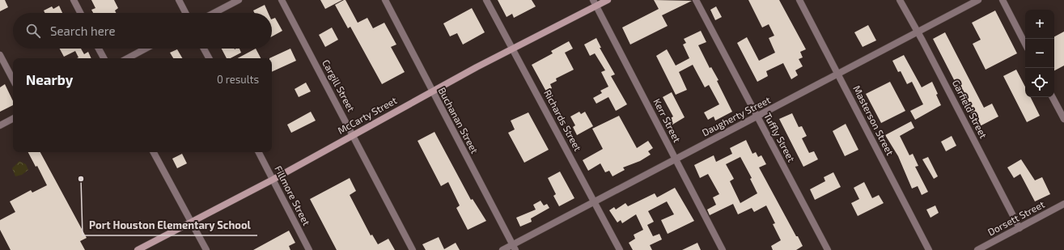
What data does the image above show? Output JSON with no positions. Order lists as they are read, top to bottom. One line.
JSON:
{"streets":{"main road":["McCarty Street"],"street":["Cargill Street","Garfield Street","Daugherty Street","Buchanan Street","Richards Street","Kerr Street","Masterson Street","Tuffly Street","Fillmore Street","Dorsett Street"]},"crossings":[["Cargill Street","McCarty Street"],["Garfield Street","Daugherty Street"],["Garfield Street","Dorsett Street"],["McCarty Street","Buchanan Street"],["McCarty Street","Richards Street"],["McCarty Street","Kerr Street"],["McCarty Street","Fillmore Street"],["Daugherty Street","Buchanan Street"],["Daugherty Street","Richards Street"],["Daugherty Street","Kerr Street"],["Daugherty Street","Masterson Street"],["Daugherty Street","Tuffly Street"]],"places":["Port Houston Elementary School"],"page":{"map_buttons":["+","−"],"search":"Search here","heading":["Nearby","0 results"]}}
